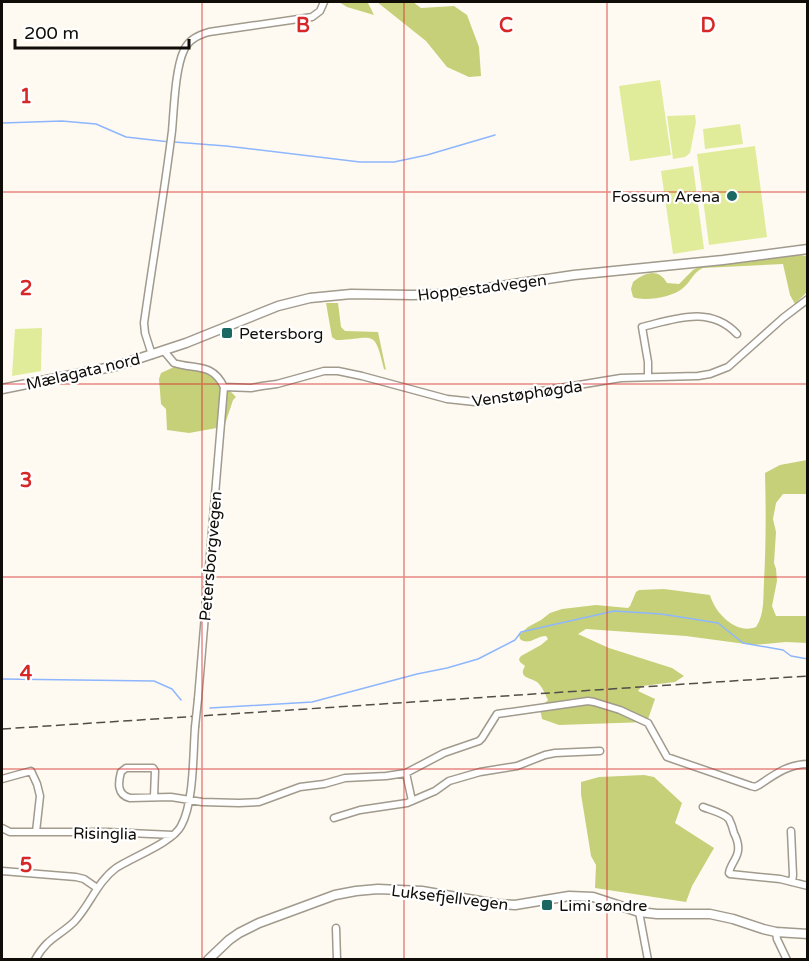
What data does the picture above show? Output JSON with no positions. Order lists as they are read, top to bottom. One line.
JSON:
{"streets":{"main road":["Hoppestadvegen","Mælagata nord","Luksefjellvegen"],"street":["Venstøphøgda","Petersborgvegen","Risinglia"]},"crossings":[["Hoppestadvegen","Mælagata nord"],["Venstøphøgda","Petersborgvegen"],["Petersborgvegen","Risinglia"]],"places":{"other":["Fossum Arena"],"transit":["Petersborg","Limi søndre"]},"scale_bar":"200 m","grid":{"columns":["B","C","D"],"rows":["1","2","3","4","5"]}}
